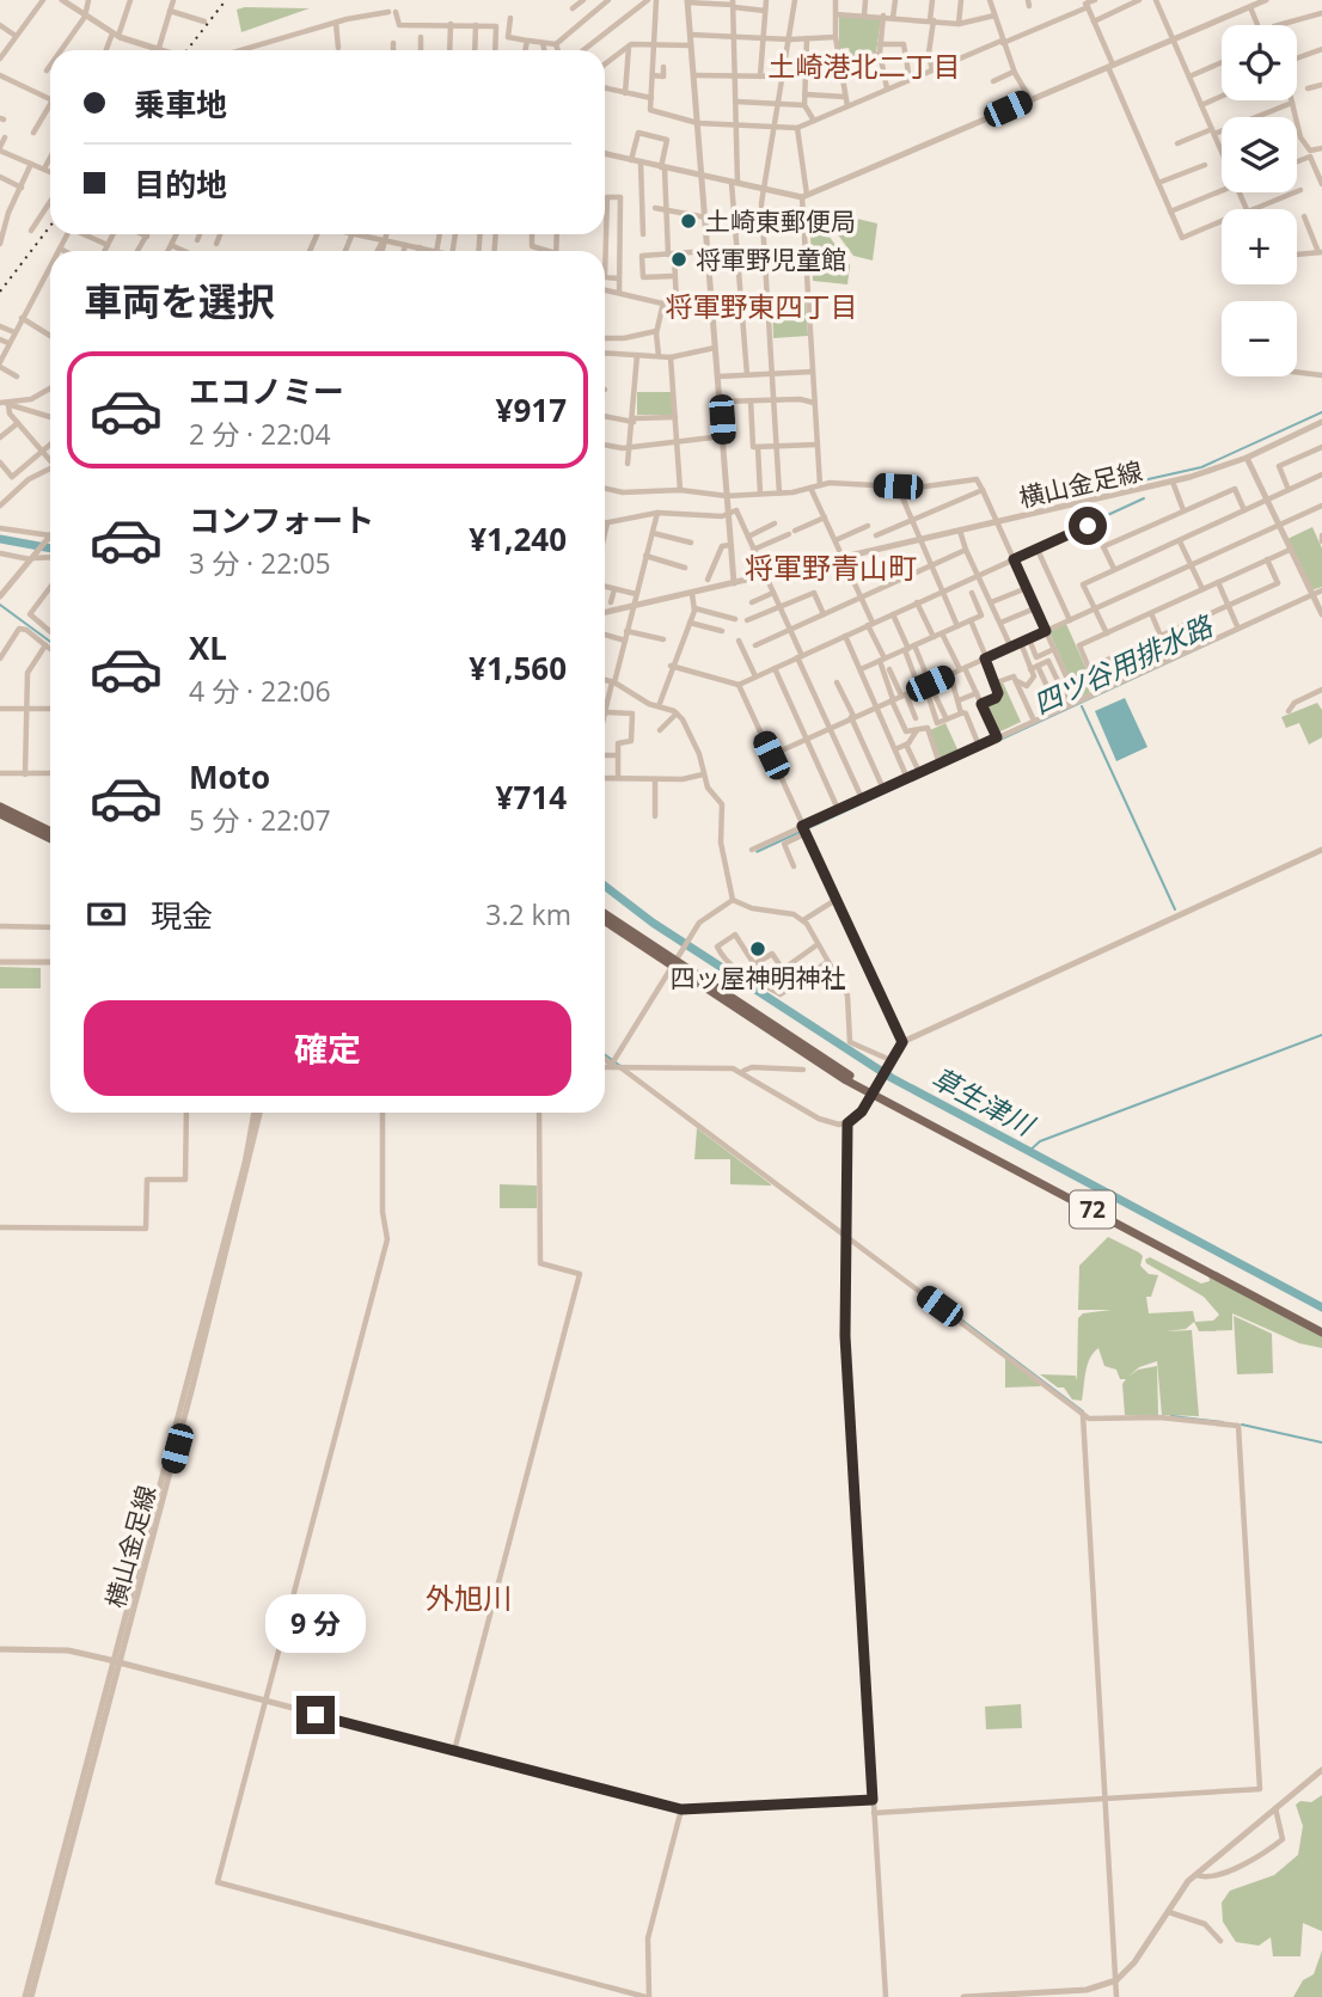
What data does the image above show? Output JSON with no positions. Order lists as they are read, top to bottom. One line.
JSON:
{"streets":{"main road":["72"],"street":["横山金足線"]},"districts":["土崎港北二丁目","将軍野東四丁目","将軍野青山町","外旭川"],"water":["四ツ谷用排水路","草生津川"],"places":["土崎東郵便局","将軍野児童館","四ッ屋神明神社"],"page":{"map_buttons":["+","−"],"banner":["乗車地","目的地"],"heading":"車両を選択","list":[{"name":"エコノミー","note":"2 分 · 22:04","value":"¥917"},{"name":"コンフォート","note":"3 分 · 22:05","value":"¥1,240"},{"name":"XL","note":"4 分 · 22:06","value":"¥1,560"},{"name":"Moto","note":"5 分 · 22:07","value":"¥714"}],"pay":["現金","3.2 km"],"buttons":"確定","bubble":"9 分"}}
